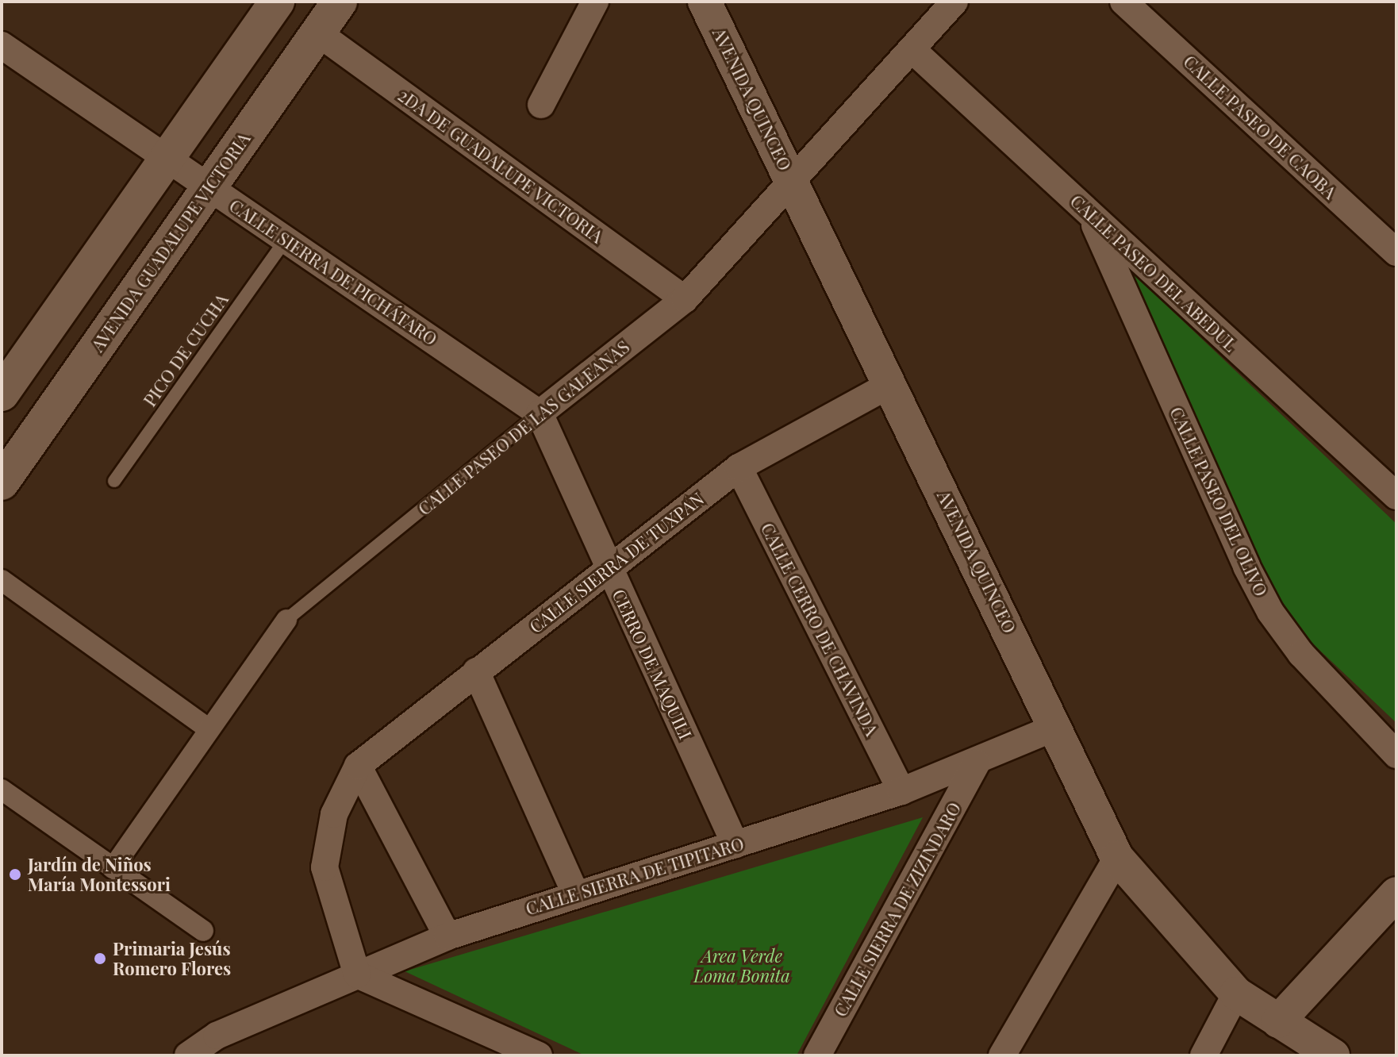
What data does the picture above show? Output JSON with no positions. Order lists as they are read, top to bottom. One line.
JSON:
{"streets":{"main road":["AVENIDA GUADALUPE VICTORIA"],"street":["AVENIDA QUINCEO","CALLE PASEO DE CAOBA","2DA DE GUADALUPE VICTORIA","CALLE SIERRA DE PICHÁTARO","CALLE PASEO DEL ABEDUL","CALLE PASEO DE LAS GALEANAS","CALLE PASEO DEL OLIVO","CALLE SIERRA DE TUXPAN","CALLE CERRO DE CHAVINDA","CERRO DE MAQUILI","CALLE SIERRA DE TIPITARO","CALLE SIERRA DE ZIZINDARO"],"lane":["PICO DE CUCHA"]},"crossings":[["AVENIDA QUINCEO","CALLE PASEO DE LAS GALEANAS"],["AVENIDA QUINCEO","CALLE SIERRA DE TUXPAN"],["AVENIDA QUINCEO","CALLE SIERRA DE TIPITARO"],["2DA DE GUADALUPE VICTORIA","AVENIDA GUADALUPE VICTORIA"],["2DA DE GUADALUPE VICTORIA","CALLE PASEO DE LAS GALEANAS"],["AVENIDA GUADALUPE VICTORIA","CALLE SIERRA DE PICHÁTARO"],["CALLE SIERRA DE PICHÁTARO","PICO DE CUCHA"],["CALLE SIERRA DE PICHÁTARO","CALLE PASEO DE LAS GALEANAS"],["CALLE SIERRA DE PICHÁTARO","CERRO DE MAQUILI"],["CALLE PASEO DEL ABEDUL","CALLE PASEO DE LAS GALEANAS"],["CALLE PASEO DEL ABEDUL","CALLE PASEO DEL OLIVO"],["CALLE PASEO DE LAS GALEANAS","CERRO DE MAQUILI"],["CALLE SIERRA DE TUXPAN","CALLE CERRO DE CHAVINDA"],["CALLE SIERRA DE TUXPAN","CERRO DE MAQUILI"],["CALLE CERRO DE CHAVINDA","CALLE SIERRA DE TIPITARO"],["CERRO DE MAQUILI","CALLE SIERRA DE TIPITARO"],["CALLE SIERRA DE TIPITARO","CALLE SIERRA DE ZIZINDARO"]],"parks":["Area Verde Loma Bonita"],"places":["Jardín de Niños María Montessori","Primaria Jesús Romero Flores"]}
